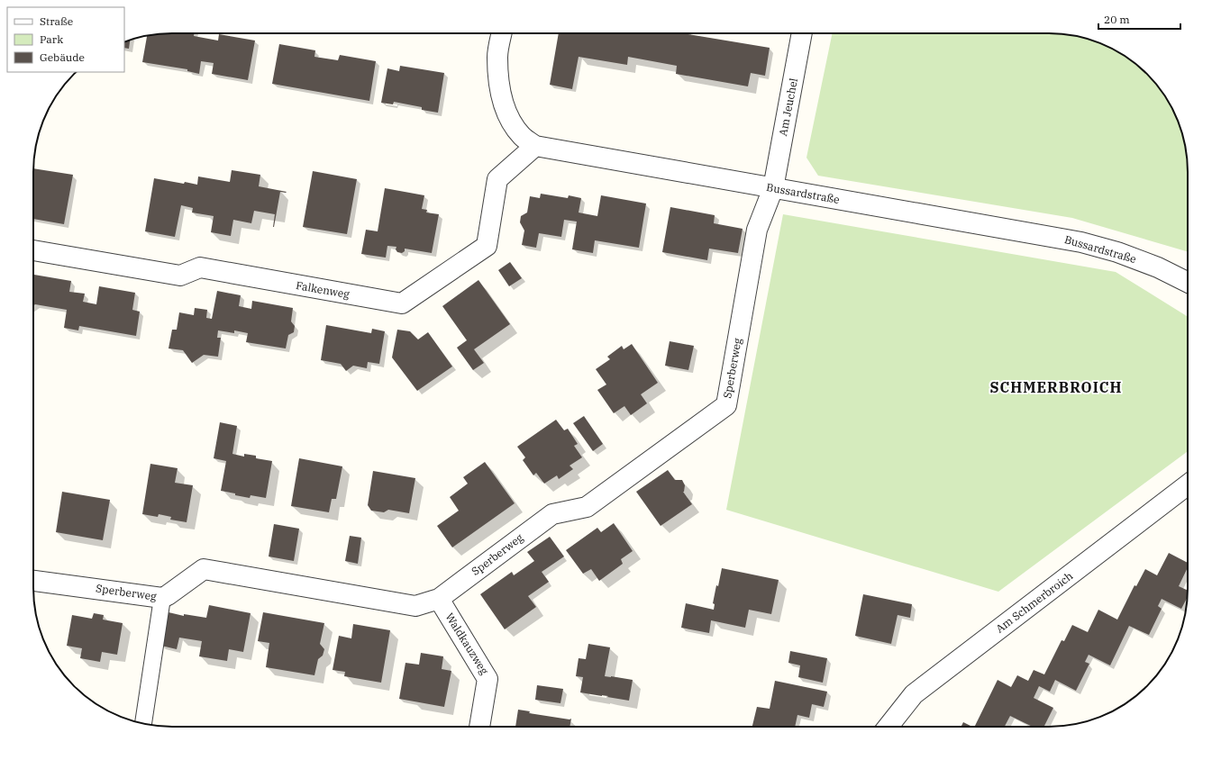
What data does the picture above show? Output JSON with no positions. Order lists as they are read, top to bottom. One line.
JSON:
{"streets":{"street":["Am Jeuchel","Bussardstraße","Falkenweg","Sperberweg","Am Schmerbroich","Waldkauzweg"]},"crossings":[["Am Jeuchel","Bussardstraße"],["Am Jeuchel","Sperberweg"],["Bussardstraße","Falkenweg"],["Bussardstraße","Sperberweg"],["Sperberweg","Waldkauzweg"]],"districts":["SCHMERBROICH"],"legend":["Straße","Park","Gebäude"],"scale_bar":"20 m"}
